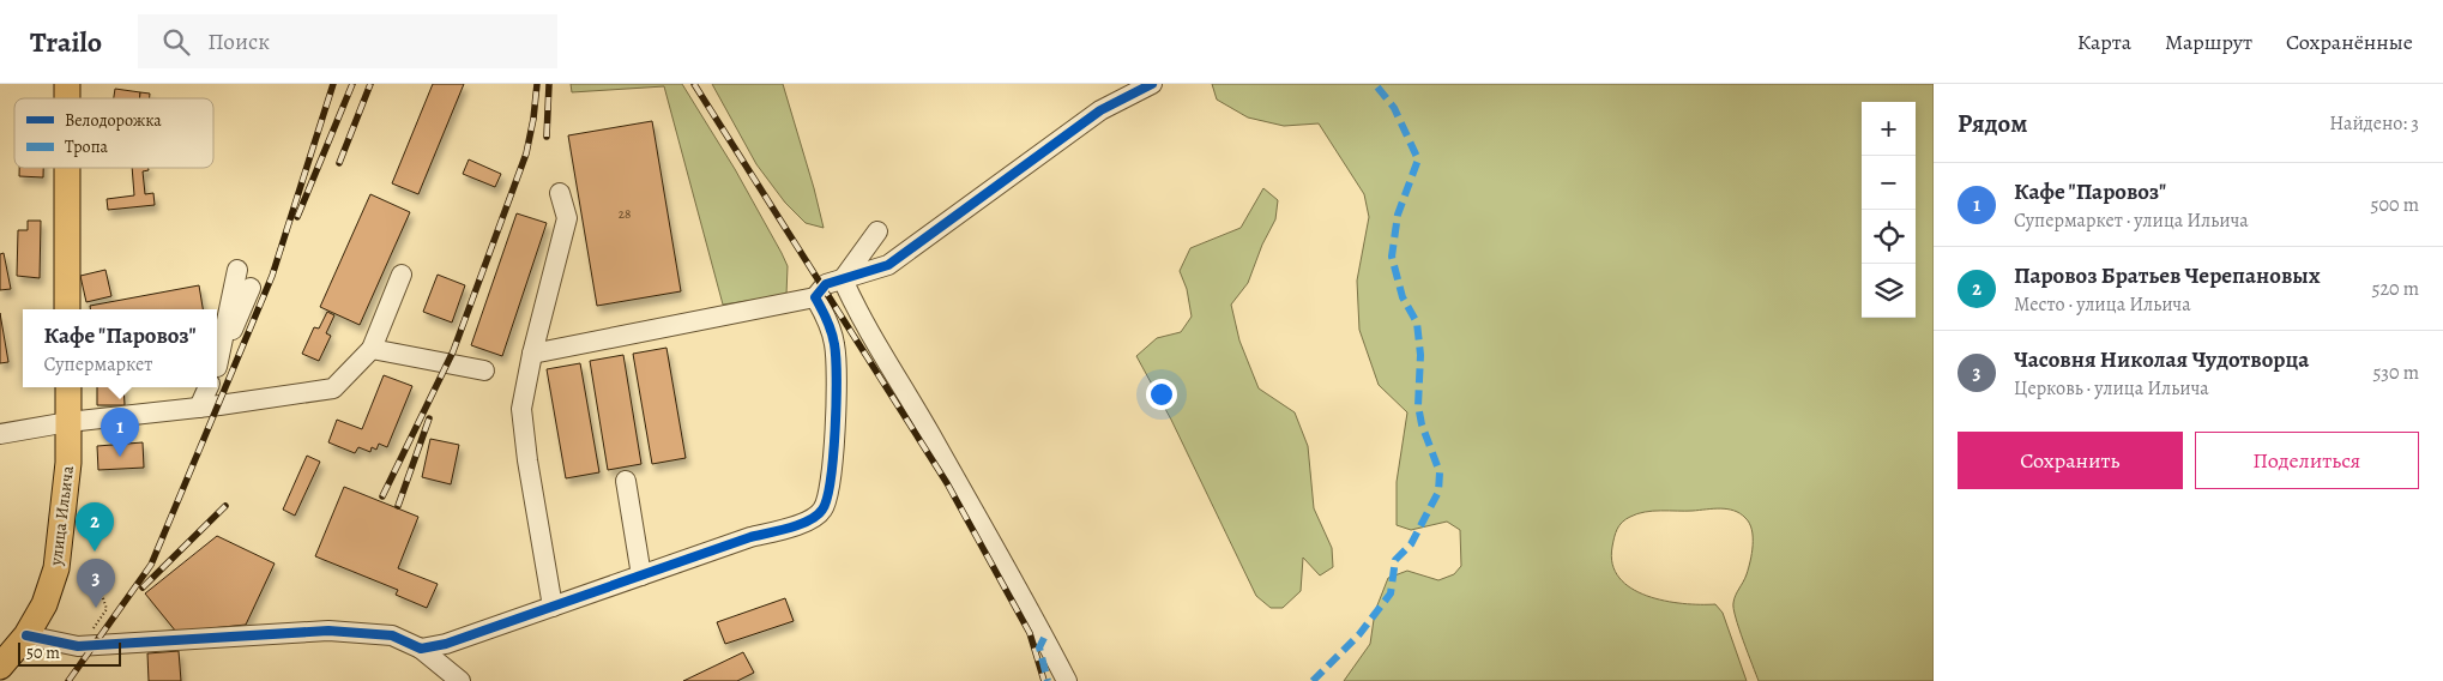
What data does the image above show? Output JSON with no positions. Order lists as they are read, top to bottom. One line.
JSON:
{"streets":{"main road":["улица Ильича"]},"house_numbers":["28"],"legend":["Велодорожка","Тропа"],"scale_bar":"50 m","page":{"header":"Trailo","search":"Поиск","nav":["Карта","Маршрут","Сохранённые"],"heading":["Рядом","Найдено: 3"],"map_buttons":["+","−"],"list":[{"mark":"1","name":"Кафе \"Паровоз\"","note":"Супермаркет · улица Ильича","value":"500 m"},{"mark":"2","name":"Паровоз Братьев Черепановых","note":"Место · улица Ильича","value":"520 m"},{"mark":"3","name":"Часовня Николая Чудотворца","note":"Церковь · улица Ильича","value":"530 m"}],"popup":["Кафе \"Паровоз\"","Супермаркет"],"pins":["1","2","3"],"buttons":["Сохранить","Поделиться"],"scale":"50 m"}}
